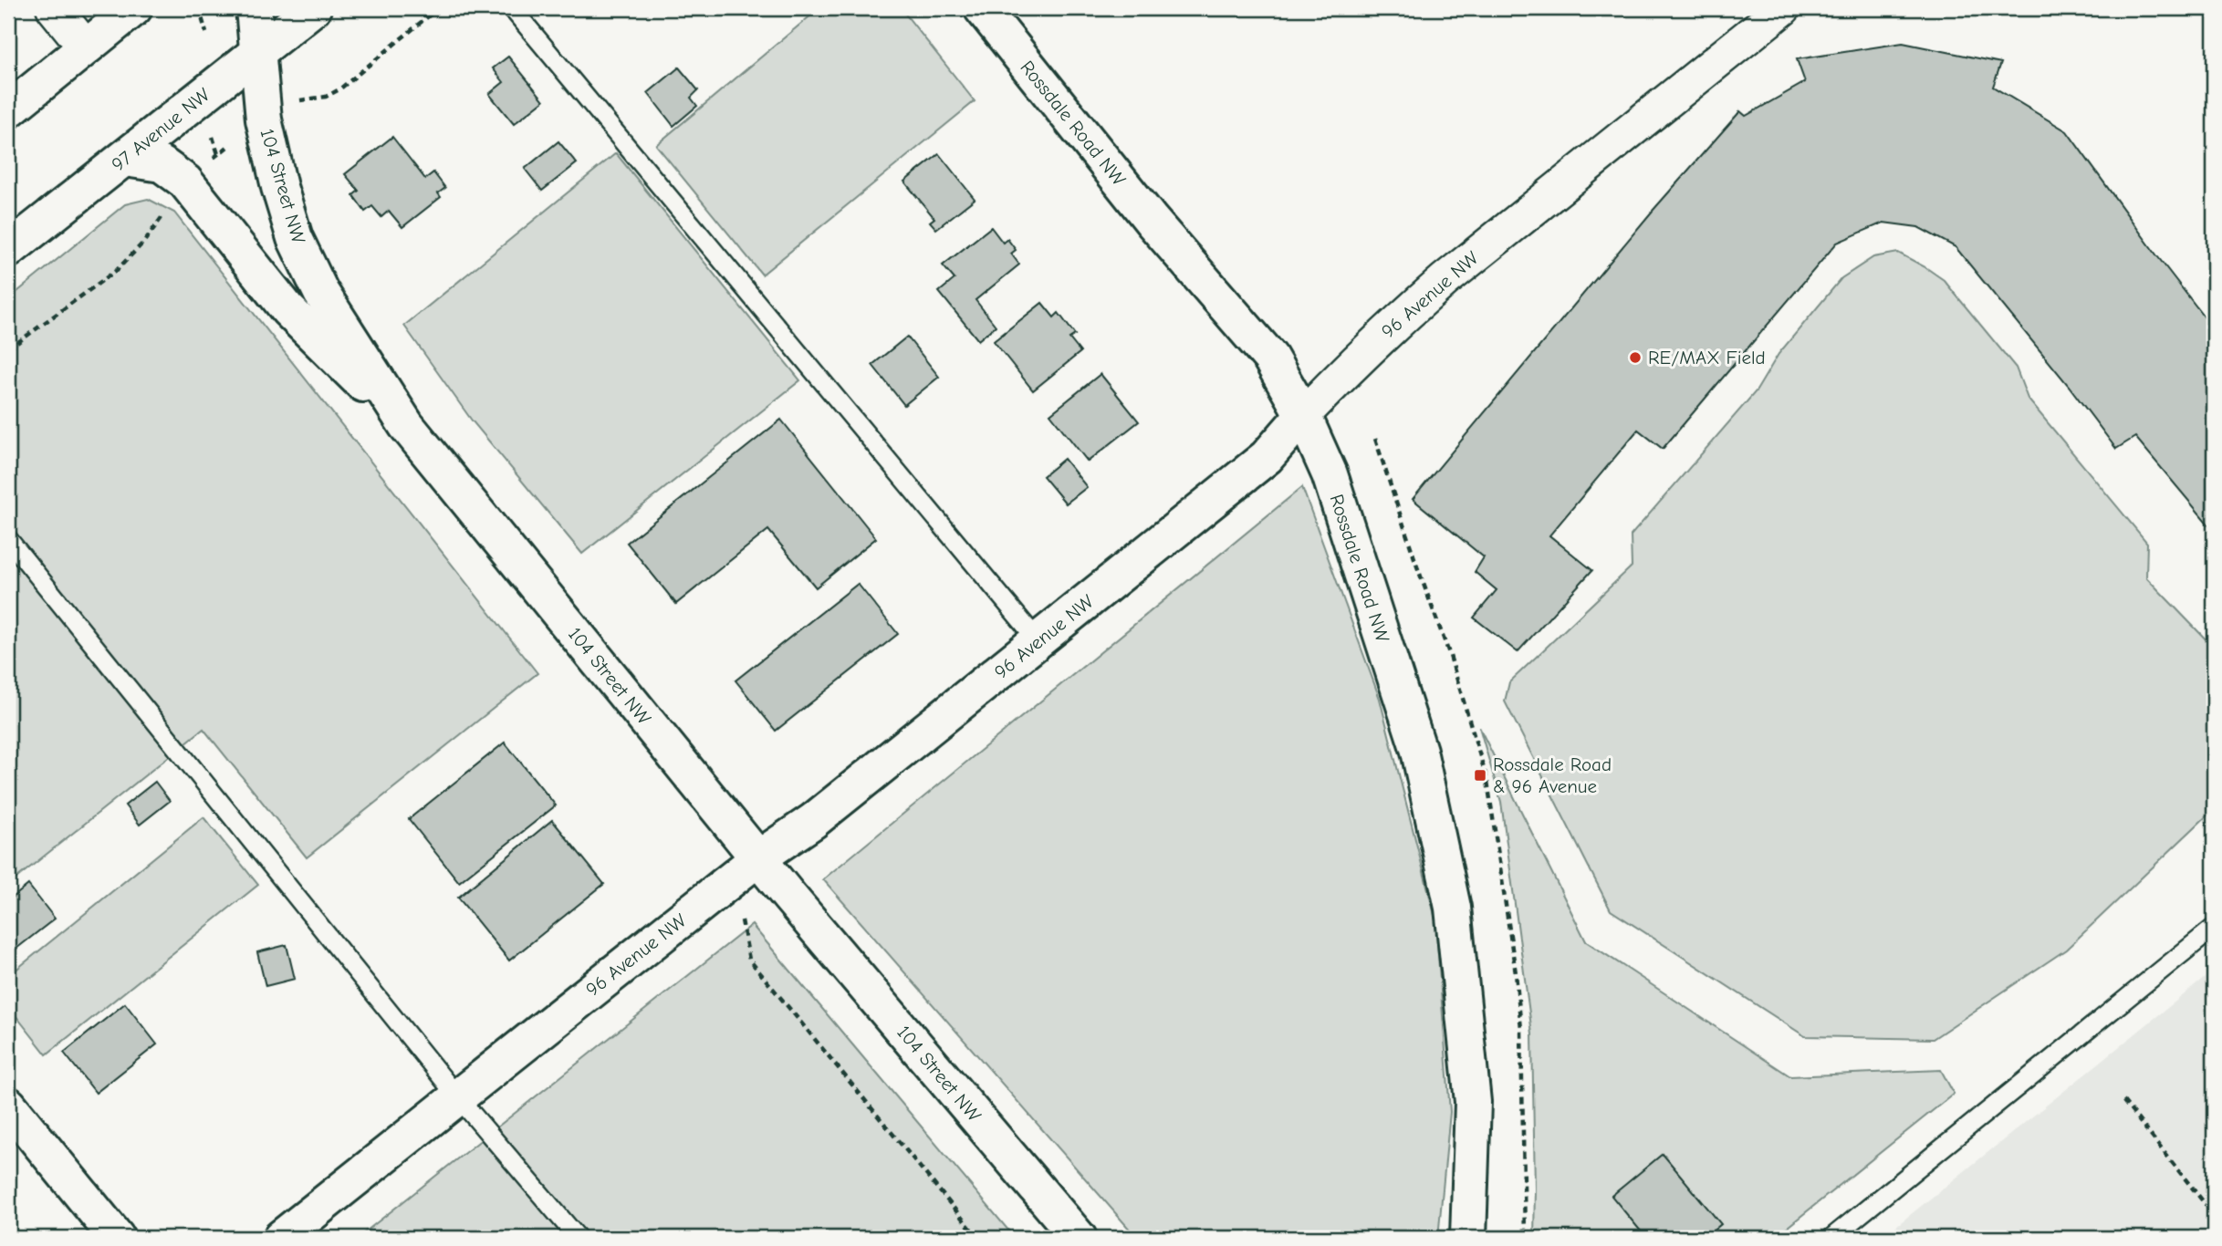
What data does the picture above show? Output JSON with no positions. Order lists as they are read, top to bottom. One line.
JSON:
{"streets":{"main road":["Rossdale Road NW","97 Avenue NW","104 Street NW","96 Avenue NW"]},"crossings":[["Rossdale Road NW","96 Avenue NW"],["97 Avenue NW","104 Street NW"],["104 Street NW","96 Avenue NW"]],"places":{"other":["RE/MAX Field"],"transit":["Rossdale Road & 96 Avenue"]}}
